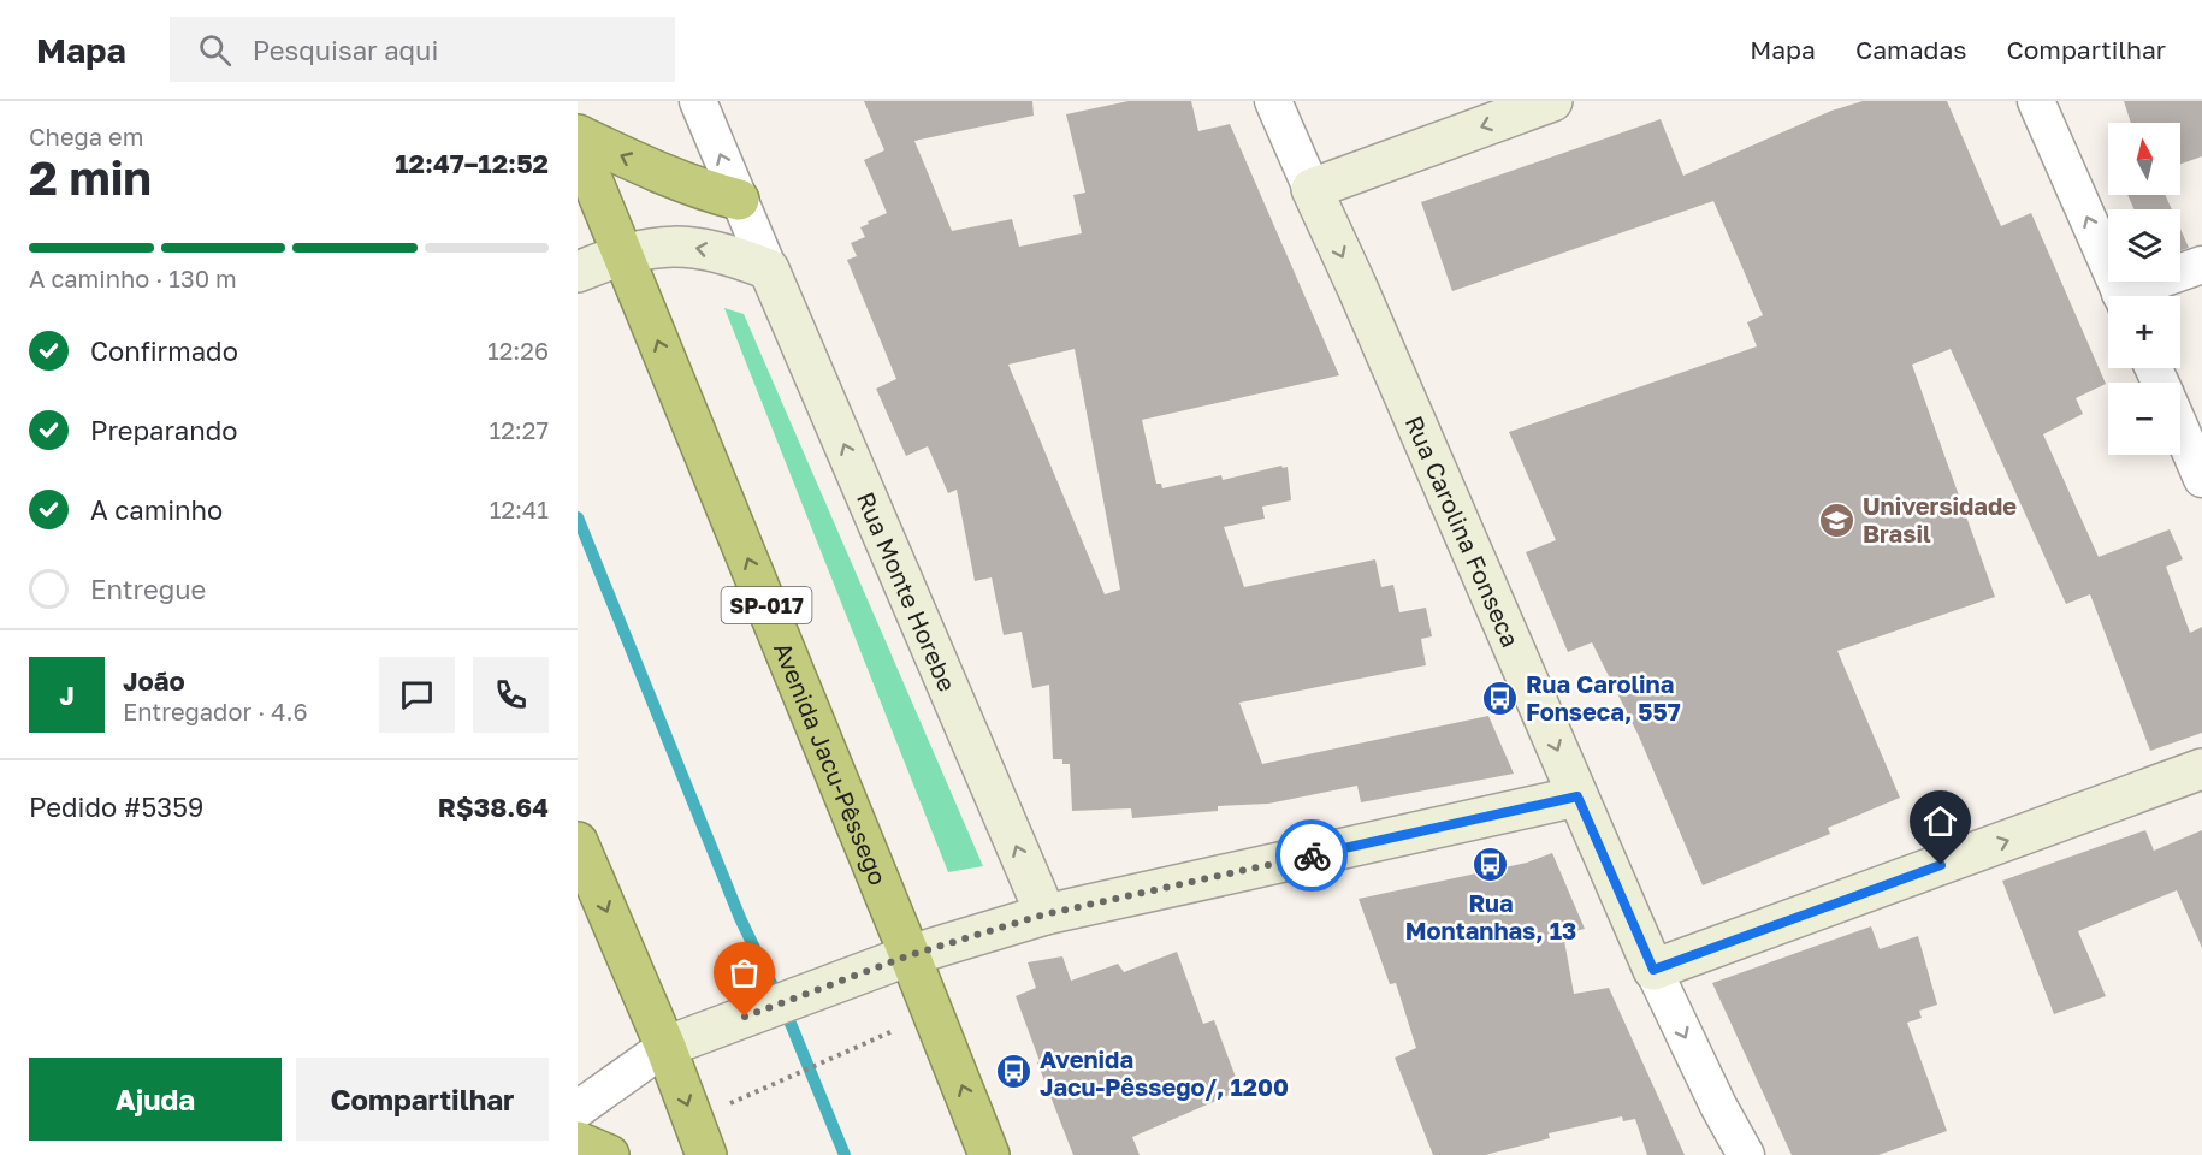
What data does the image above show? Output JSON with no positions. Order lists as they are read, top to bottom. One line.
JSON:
{"streets":{"highway":["SP-017","Avenida Jacu-Pêssego"],"street":["Rua Carolina Fonseca","Rua Monte Horebe"]},"one_way":["Rua Carolina Fonseca","Rua Monte Horebe"],"places":{"school or university":["Universidade Brasil"],"bus stop":["Rua Carolina Fonseca, 557","Rua Montanhas, 13","Avenida Jacu-Pêssego/, 1200"]},"north":"top","page":{"header":"Mapa","search":"Pesquisar aqui","nav":["Mapa","Camadas","Compartilhar"],"heading":["2 min","Chega em","12:47–12:52"],"panel":["João","Entregador · 4.6","Pedido #5359","R$38.64"],"map_buttons":["+","−"],"bar":"A caminho · 130 m","list":[["Confirmado","12:26"],["Preparando","12:27"],["A caminho","12:41"],"Entregue"],"round":"J","buttons":["Ajuda","Compartilhar"]}}
